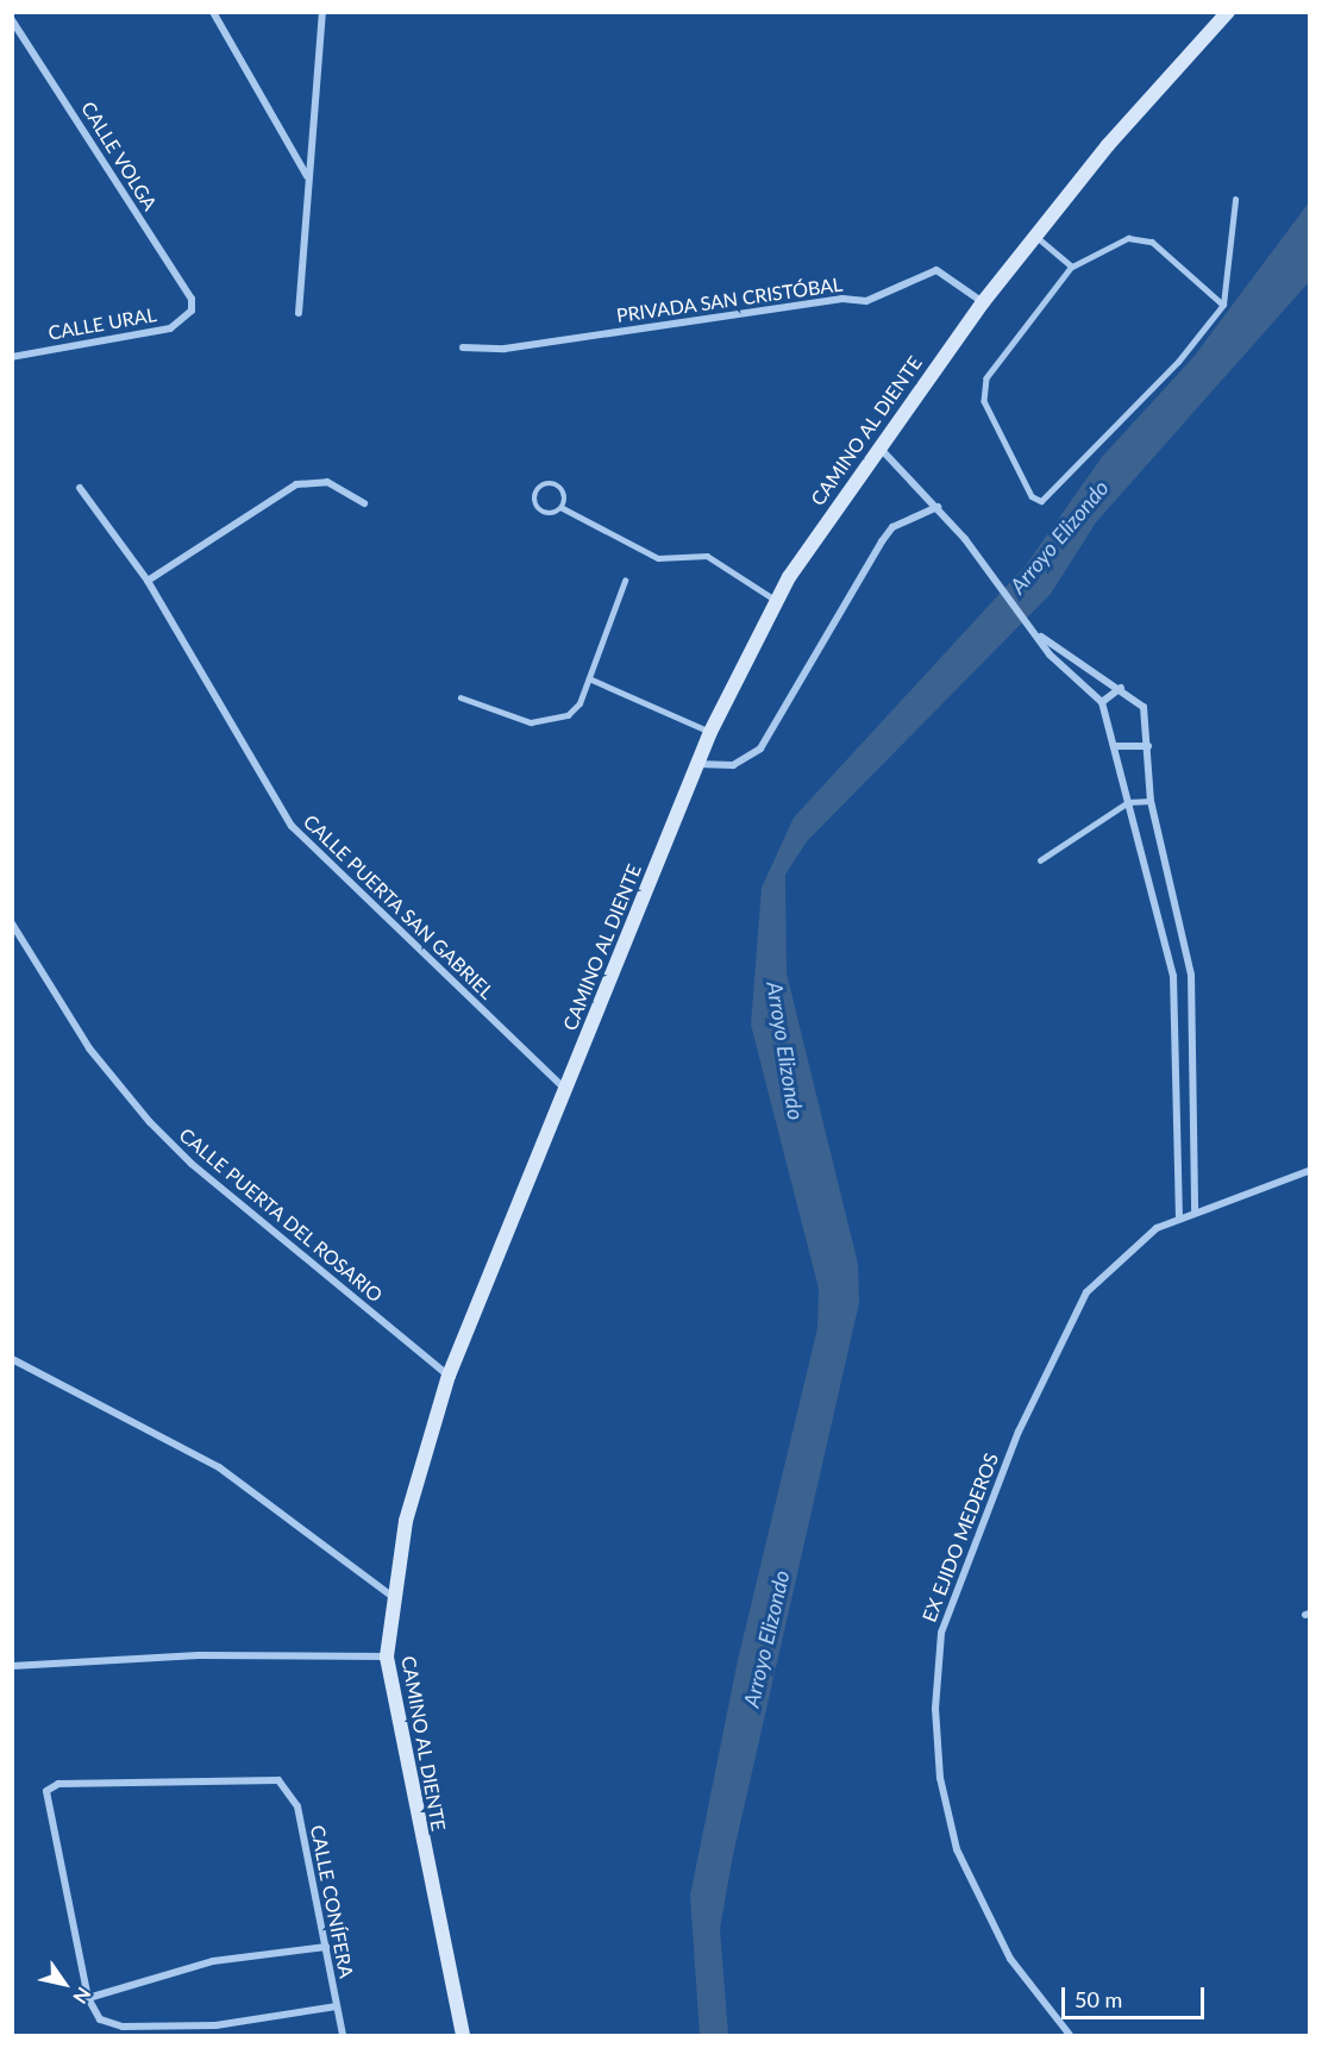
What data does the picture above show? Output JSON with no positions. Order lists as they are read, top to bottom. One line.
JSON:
{"streets":{"street":["CALLE VOLGA","PRIVADA SAN CRISTÓBAL","CALLE URAL","CAMINO AL DIENTE","CALLE PUERTA SAN GABRIEL","CALLE PUERTA DEL ROSARIO","EX EJIDO MEDEROS","CALLE CONÍFERA"]},"crossings":[["CALLE VOLGA","CALLE URAL"],["PRIVADA SAN CRISTÓBAL","CAMINO AL DIENTE"],["CAMINO AL DIENTE","CALLE PUERTA SAN GABRIEL"],["CAMINO AL DIENTE","CALLE PUERTA DEL ROSARIO"]],"water":["Arroyo Elizondo"],"scale_bar":"50 m","north":"bottom right"}
